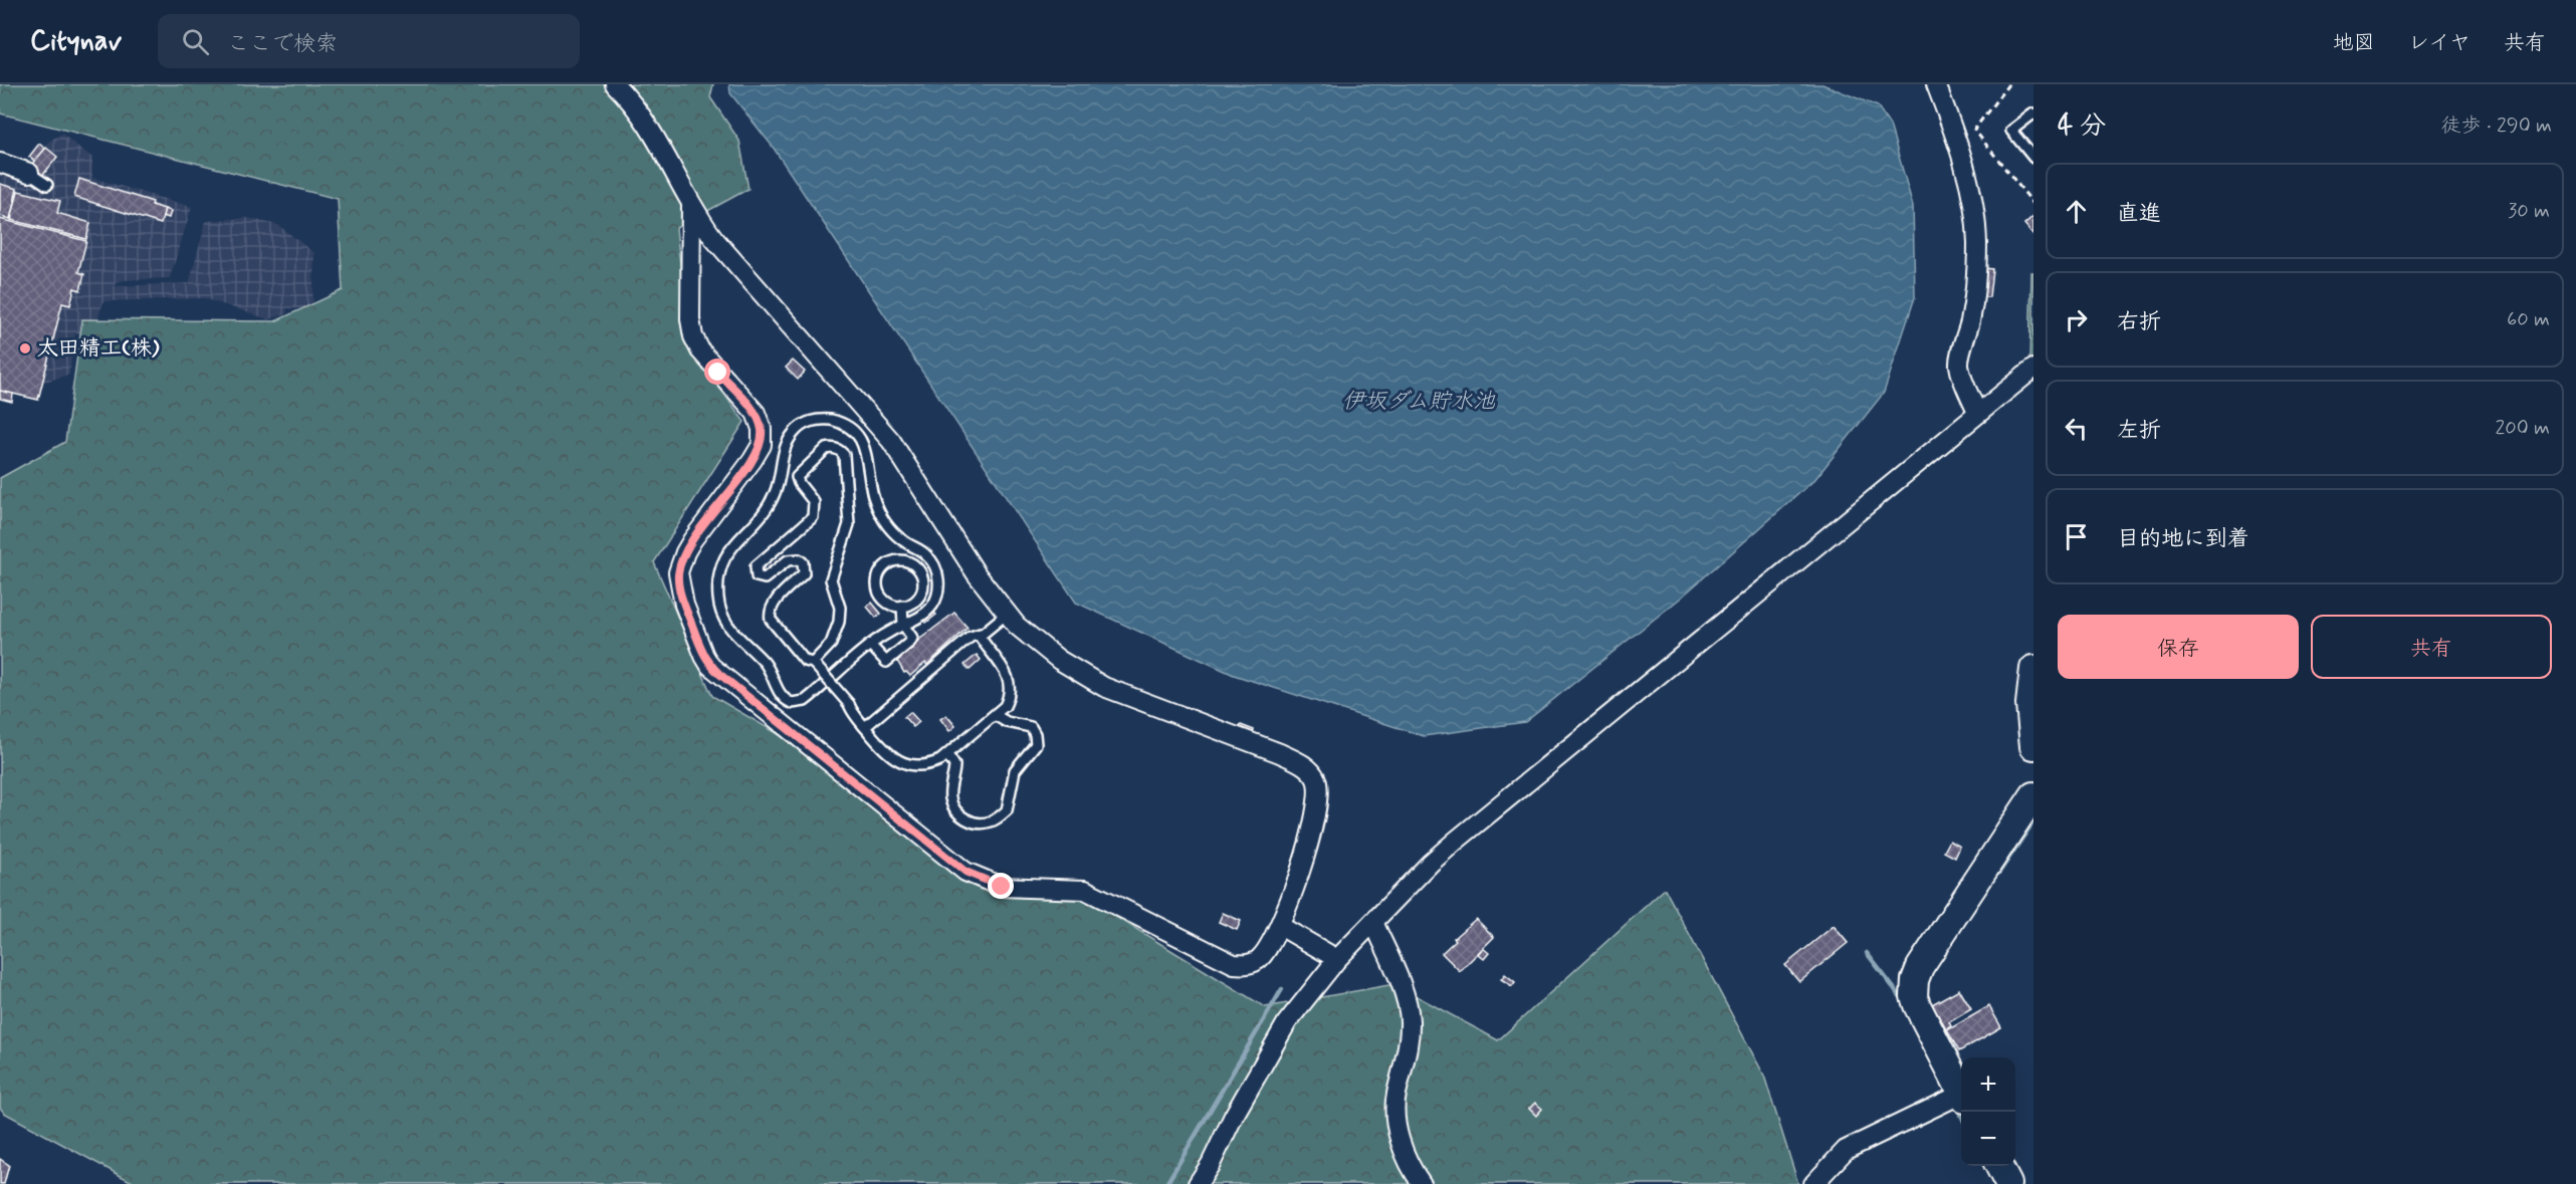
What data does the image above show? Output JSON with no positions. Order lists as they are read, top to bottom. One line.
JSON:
{"water":["伊坂ダム貯水池"],"places":["太田精工(株)"],"page":{"header":"Citynav","search":"ここで検索","nav":["地図","レイヤ","共有"],"heading":["4 分","徒歩 · 290 m"],"list":[["直進","30 m"],["右折","60 m"],["左折","200 m"],"目的地に到着"],"buttons":["保存","共有"],"map_buttons":["+","−"]}}
